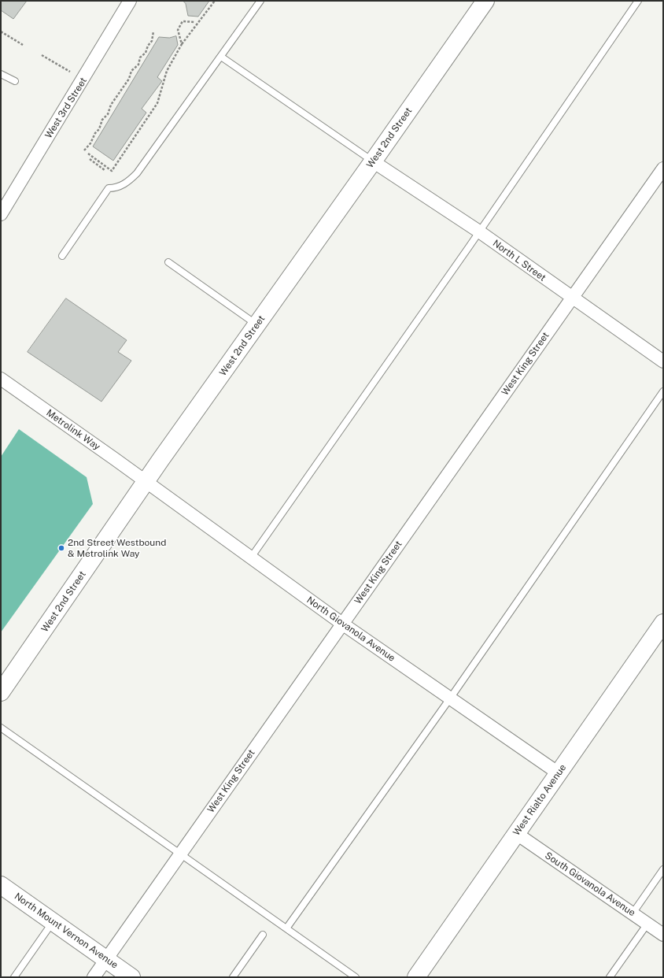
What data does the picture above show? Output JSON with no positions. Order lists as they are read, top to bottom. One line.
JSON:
{"streets":{"main road":["West 2nd Street","West Rialto Avenue","North Mount Vernon Avenue"],"street":["West 3rd Street","North L Street","West King Street","Metrolink Way","North Giovanola Avenue","South Giovanola Avenue"]},"crossings":[["West 2nd Street","North L Street"],["West 2nd Street","Metrolink Way"],["West 2nd Street","North Giovanola Avenue"],["North L Street","West King Street"],["West King Street","North Giovanola Avenue"],["West King Street","North Mount Vernon Avenue"],["Metrolink Way","North Giovanola Avenue"],["North Giovanola Avenue","West Rialto Avenue"],["West Rialto Avenue","South Giovanola Avenue"]],"places":["2nd Street Westbound & Metrolink Way"]}
